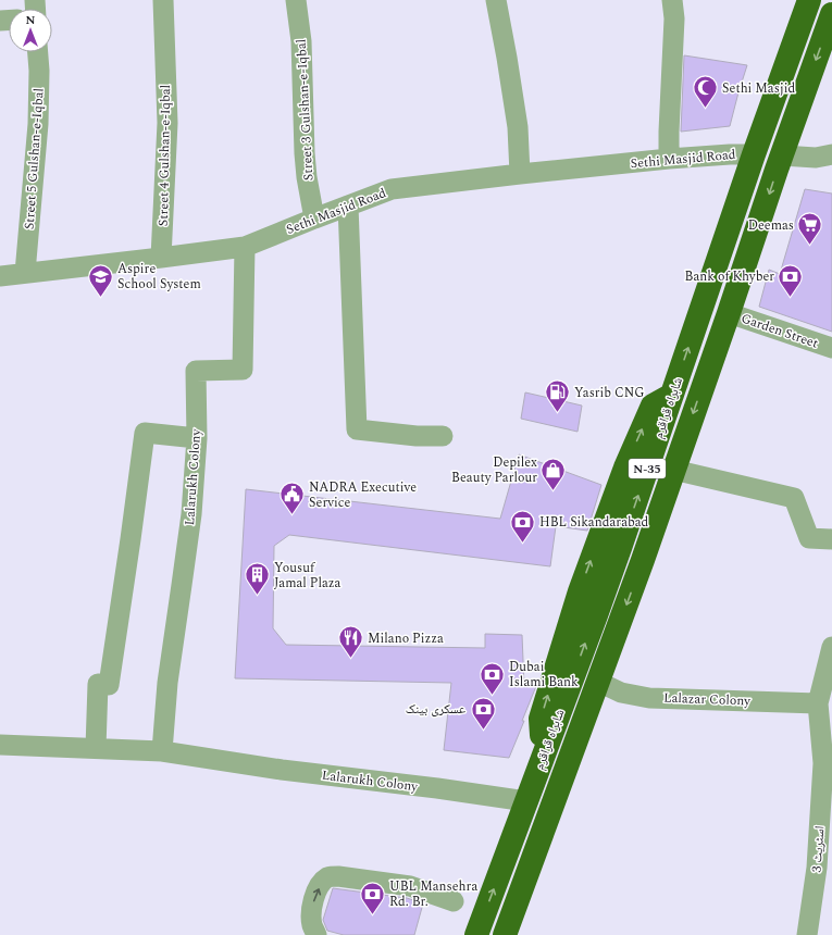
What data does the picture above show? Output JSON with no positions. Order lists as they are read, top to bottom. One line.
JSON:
{"streets":{"highway":["شاہراہ قراقرم","N-35"],"street":["Street 3 Gulshan-e-Iqbal","Street 4 Gulshan-e-Iqbal","Street 5 Gulshan-e-Iqbal","Sethi Masjid Road","Garden Street","Lalarukh Colony","Lalazar Colony","اسٹریٹ 3"]},"crossings":[["Street 3 Gulshan-e-Iqbal","Sethi Masjid Road"],["Street 4 Gulshan-e-Iqbal","Sethi Masjid Road"],["Street 5 Gulshan-e-Iqbal","Sethi Masjid Road"],["Sethi Masjid Road","شاہراہ قراقرم"],["Sethi Masjid Road","Lalarukh Colony"],["Garden Street","شاہراہ قراقرم"],["شاہراہ قراقرم","Lalarukh Colony"],["شاہراہ قراقرم","Lalazar Colony"]],"places":{"mosque":["Sethi Masjid"],"supermarket":["Deemas"],"school or university":["Aspire School System"],"bank":["Bank of Khyber","HBL Sikandarabad","Dubai Islami Bank","عسکری بینک","UBL Mansehra Rd. Br."],"fuel station":["Yasrib CNG"],"shop":["Depilex Beauty Parlour"],"public building":["NADRA Executive Service"],"building":["Yousuf Jamal Plaza"],"restaurant":["Milano Pizza"]},"north":"top"}
